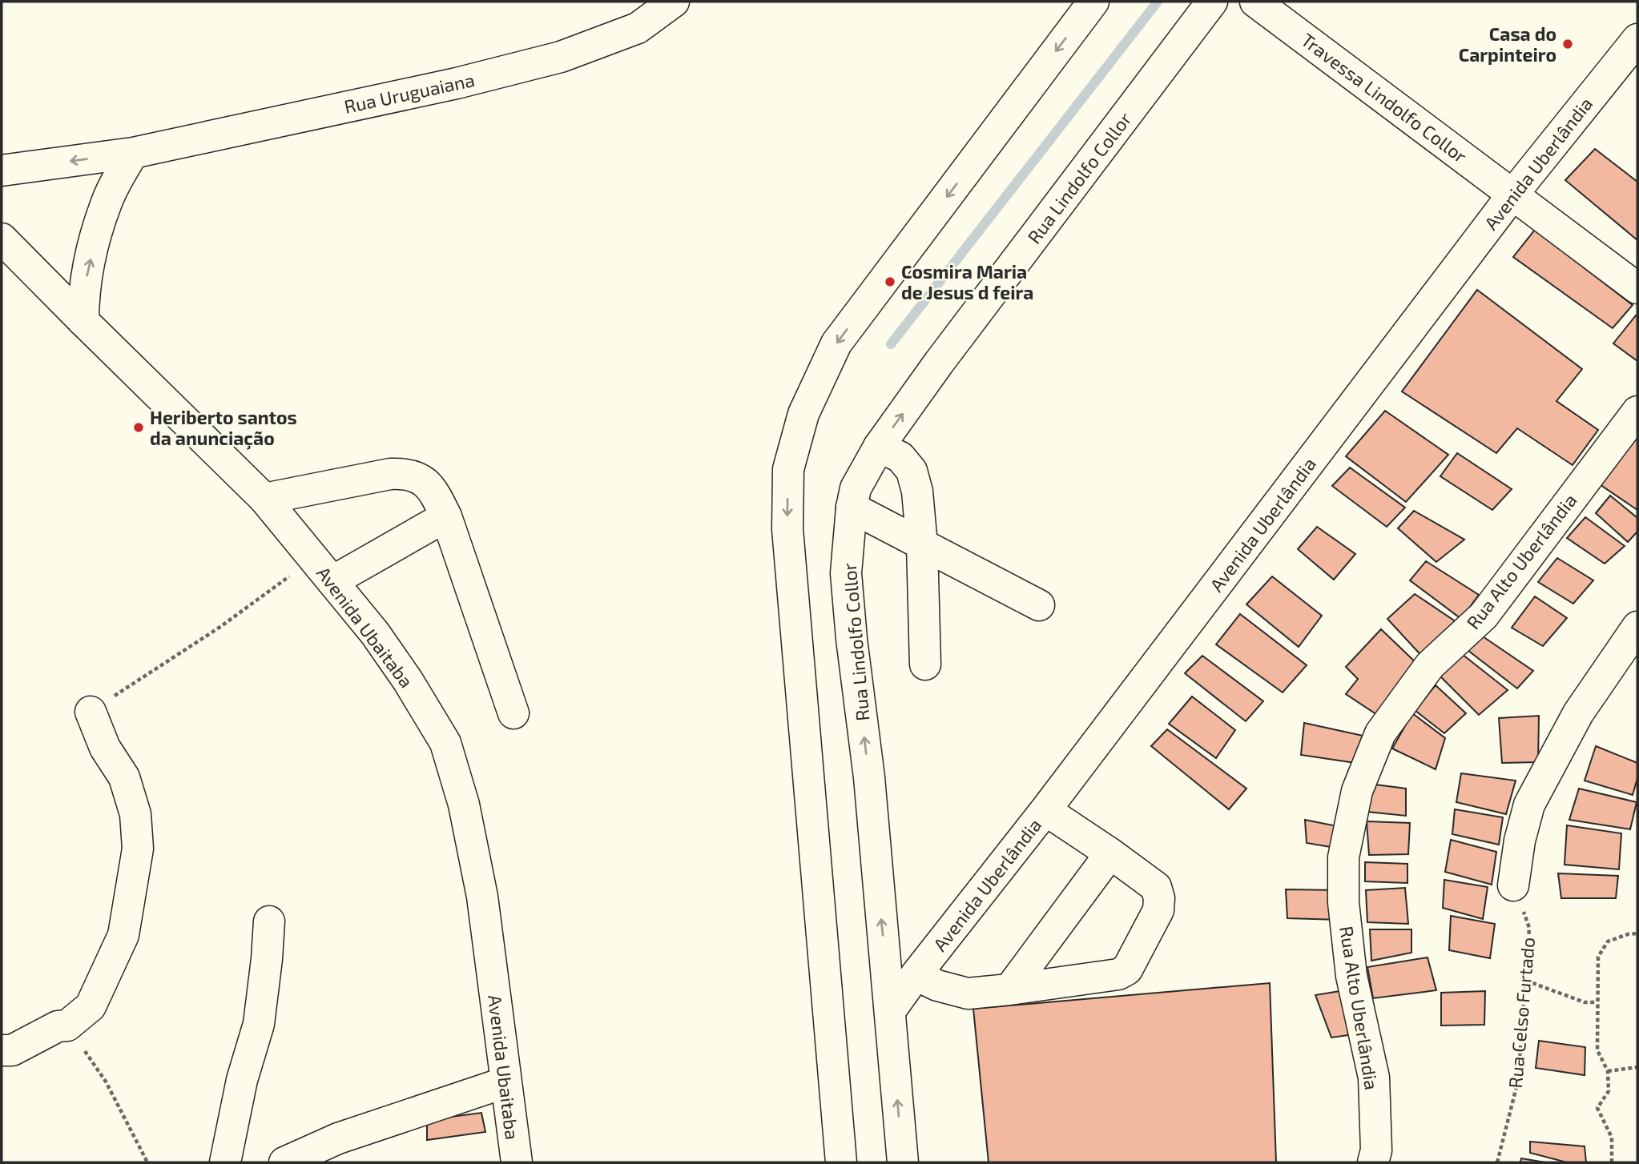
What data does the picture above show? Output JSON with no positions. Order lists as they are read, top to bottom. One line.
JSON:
{"streets":{"main road":["Rua Uruguaiana","Travessa Lindolfo Collor","Avenida Uberlândia","Rua Lindolfo Collor","Rua Alto Uberlândia","Avenida Ubaitaba"],"path":["Rua Celso Furtado"]},"crossings":[["Travessa Lindolfo Collor","Avenida Uberlândia"],["Avenida Uberlândia","Rua Lindolfo Collor"]],"places":["Casa do Carpinteiro","Cosmira Maria de Jesus d feira","Heriberto santos da anunciação"]}
